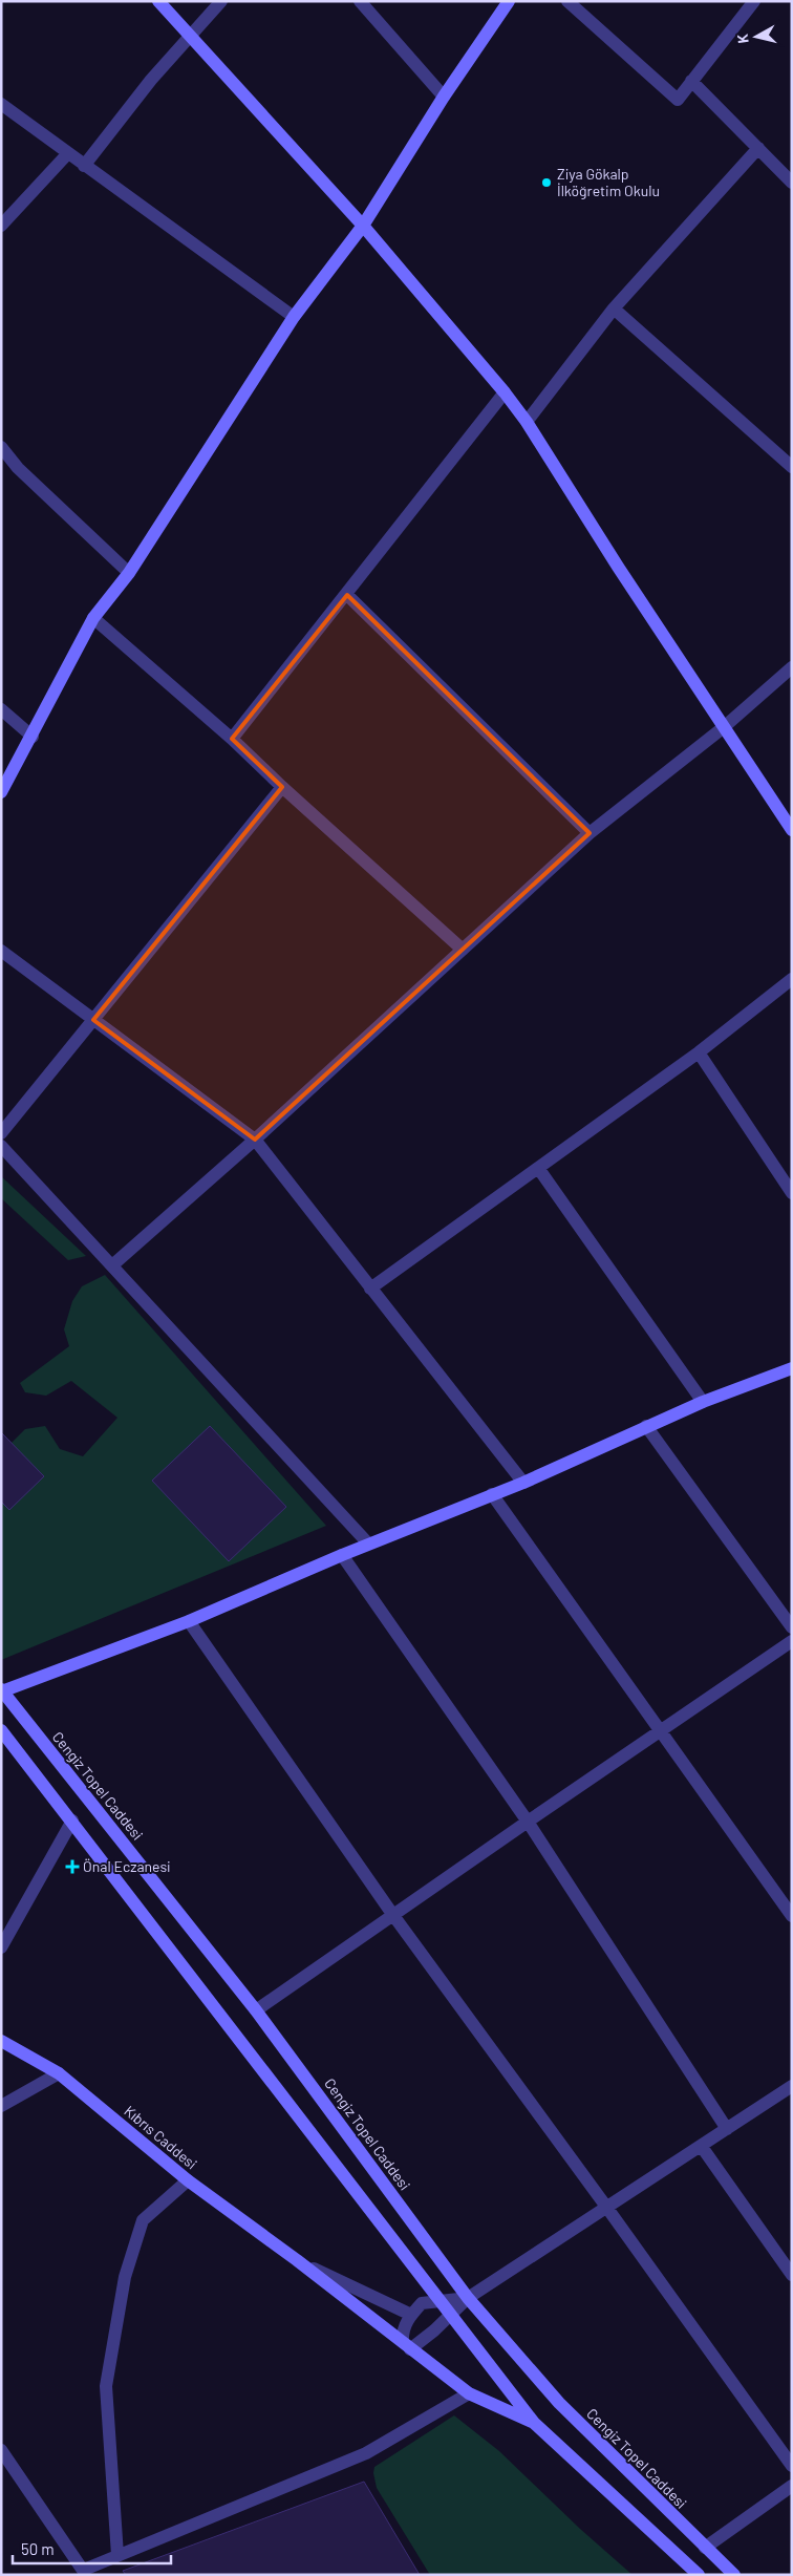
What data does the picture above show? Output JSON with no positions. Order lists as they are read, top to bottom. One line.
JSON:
{"streets":{"street":["Cengiz Topel Caddesi","Kıbrıs Caddesi"]},"places":{"other":["Ziya Gökalp İlköğretim Okulu"],"health":["Önal Eczanesi"]},"scale_bar":"50 m","north":"left"}
